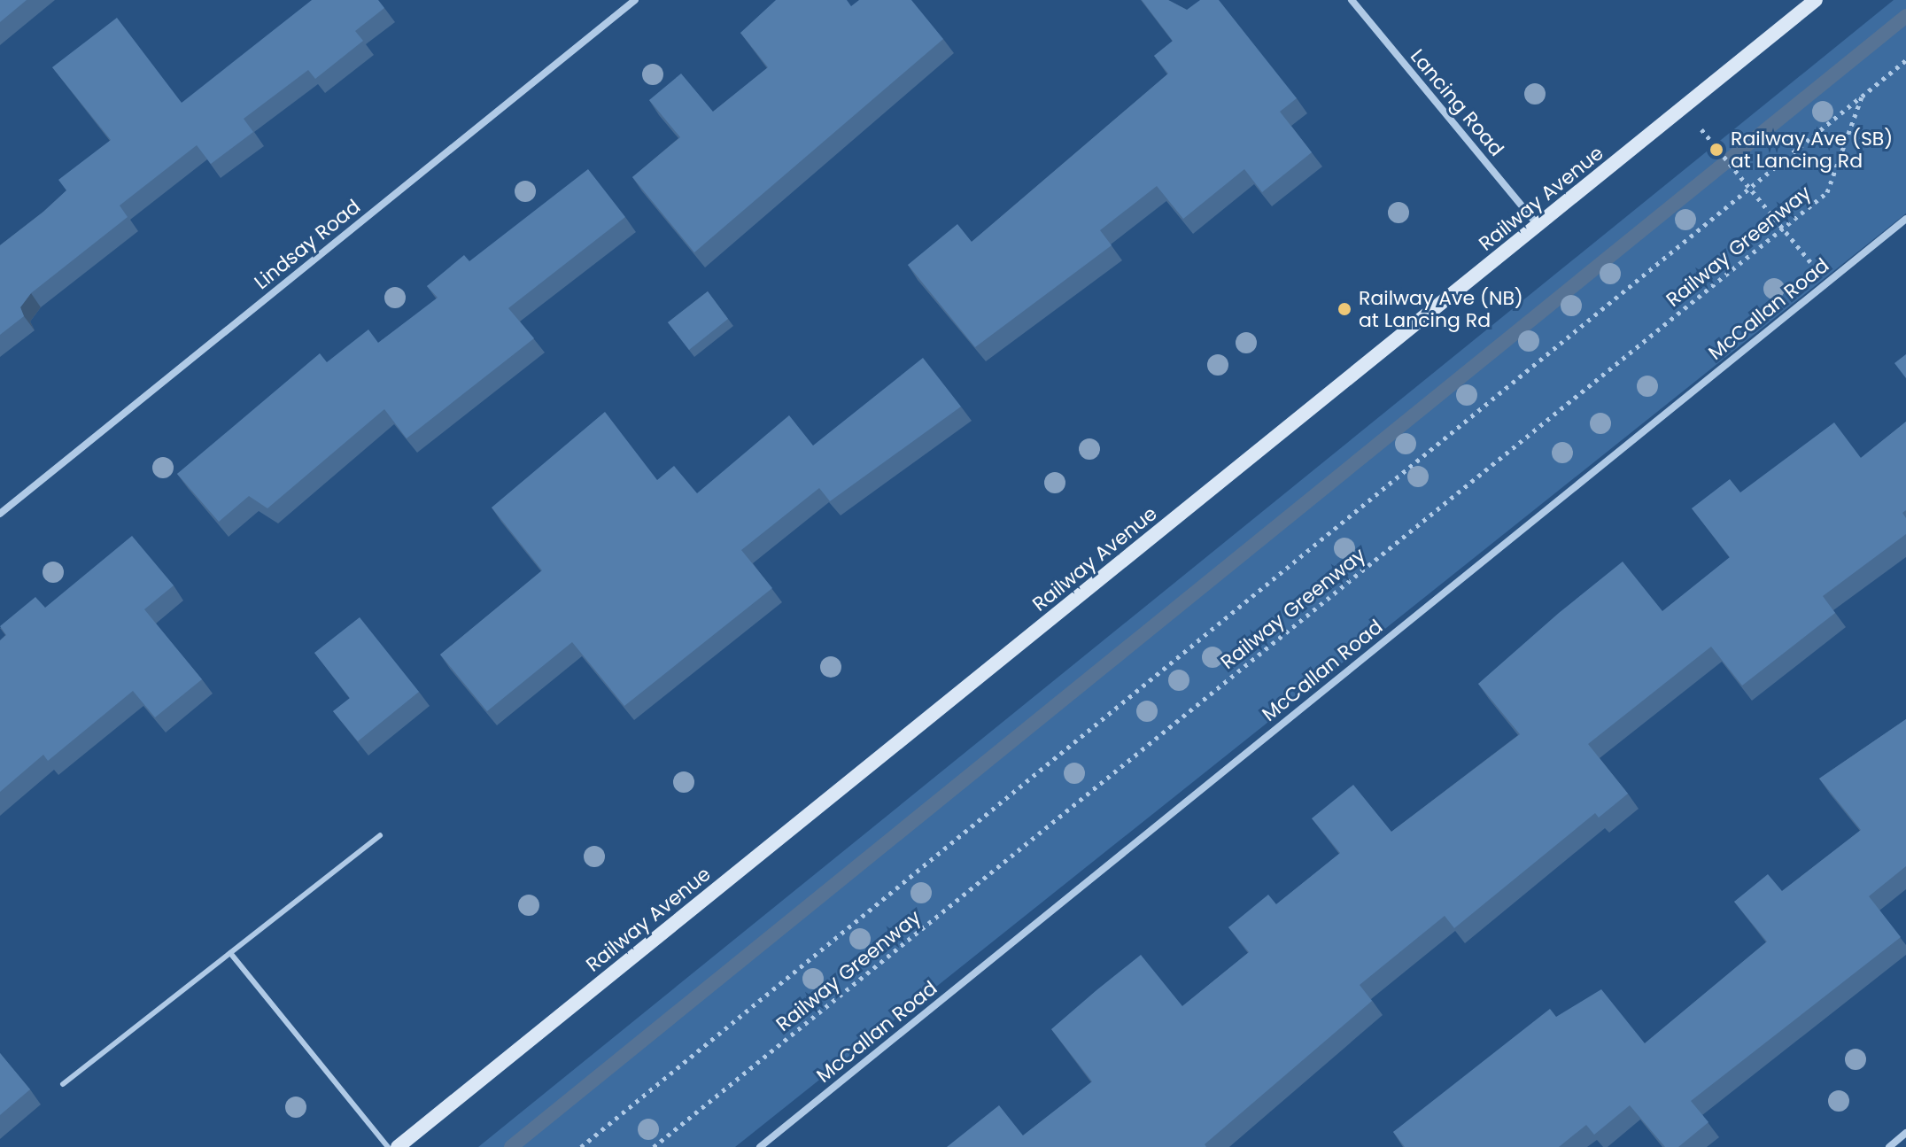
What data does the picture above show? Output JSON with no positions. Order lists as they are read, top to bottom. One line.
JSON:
{"streets":{"main road":["Railway Avenue"],"street":["Lancing Road","Lindsay Road","McCallan Road"],"path":["Railway Greenway"]},"crossings":[["Lancing Road","Railway Avenue"]],"places":["Railway Ave (SB) at Lancing Rd","Railway Ave (NB) at Lancing Rd"]}
